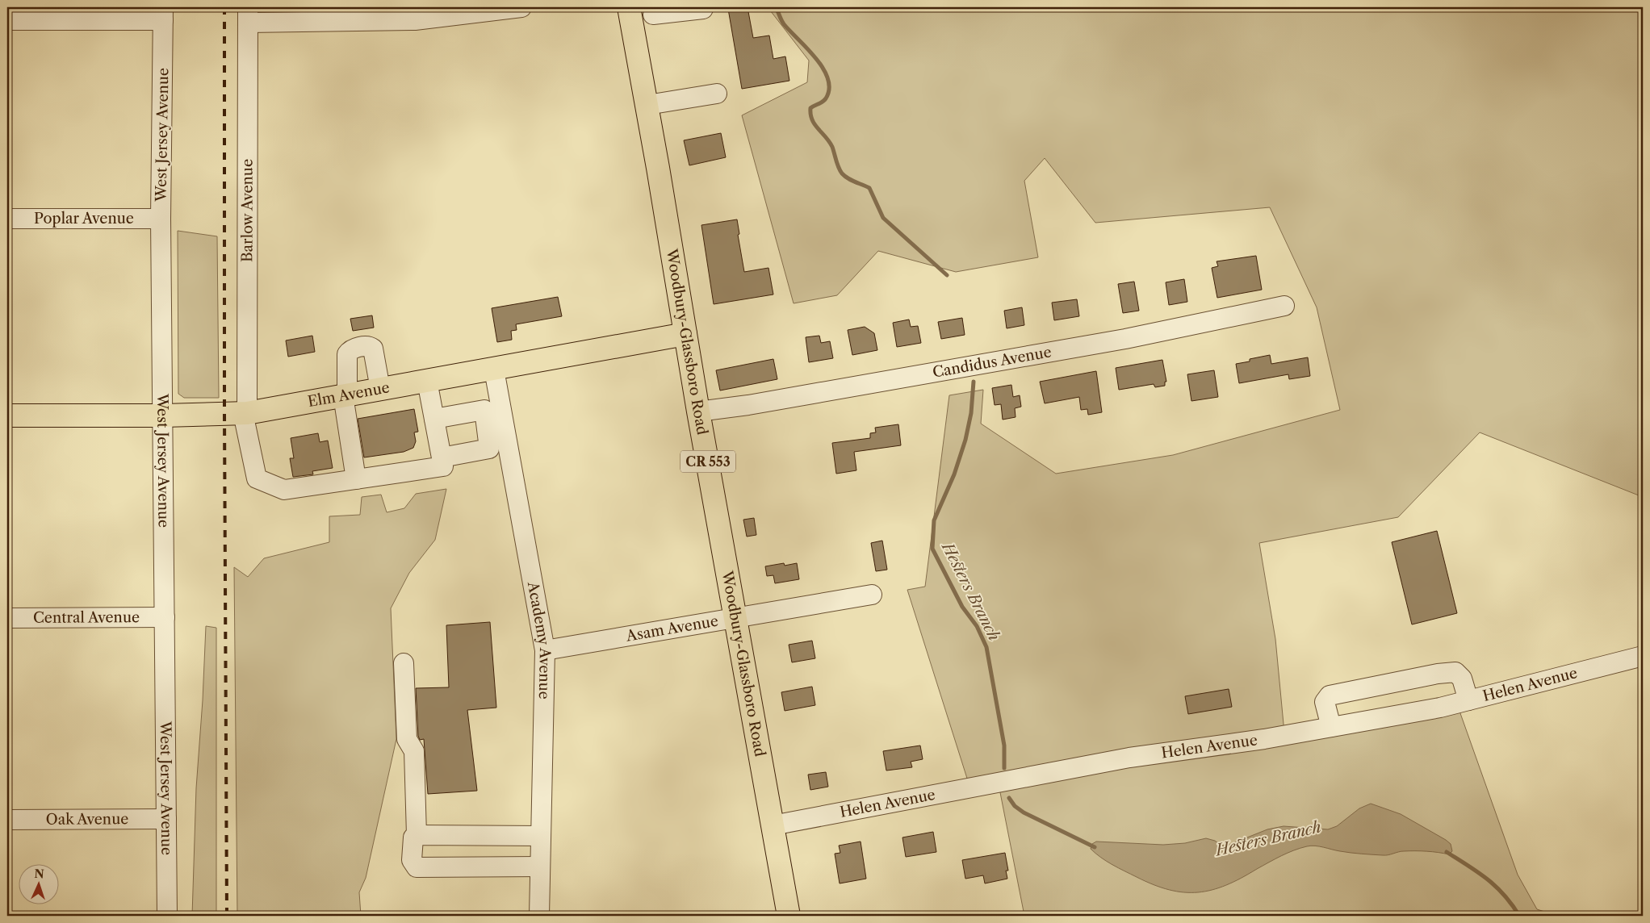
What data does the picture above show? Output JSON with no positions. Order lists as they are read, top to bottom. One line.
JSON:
{"streets":{"main road":["Woodbury-Glassboro Road","Elm Avenue","CR 553"],"street":["West Jersey Avenue","Barlow Avenue","Poplar Avenue","Candidus Avenue","Central Avenue","Asam Avenue","Academy Avenue","Helen Avenue","Oak Avenue"]},"crossings":[["West Jersey Avenue","Poplar Avenue"],["West Jersey Avenue","Elm Avenue"],["West Jersey Avenue","Central Avenue"],["West Jersey Avenue","Oak Avenue"],["Barlow Avenue","Elm Avenue"],["Woodbury-Glassboro Road","Candidus Avenue"],["Woodbury-Glassboro Road","Elm Avenue"],["Woodbury-Glassboro Road","Asam Avenue"],["Woodbury-Glassboro Road","Helen Avenue"],["Elm Avenue","Academy Avenue"],["Asam Avenue","Academy Avenue"]],"water":["Hesters Branch"],"north":"top"}
